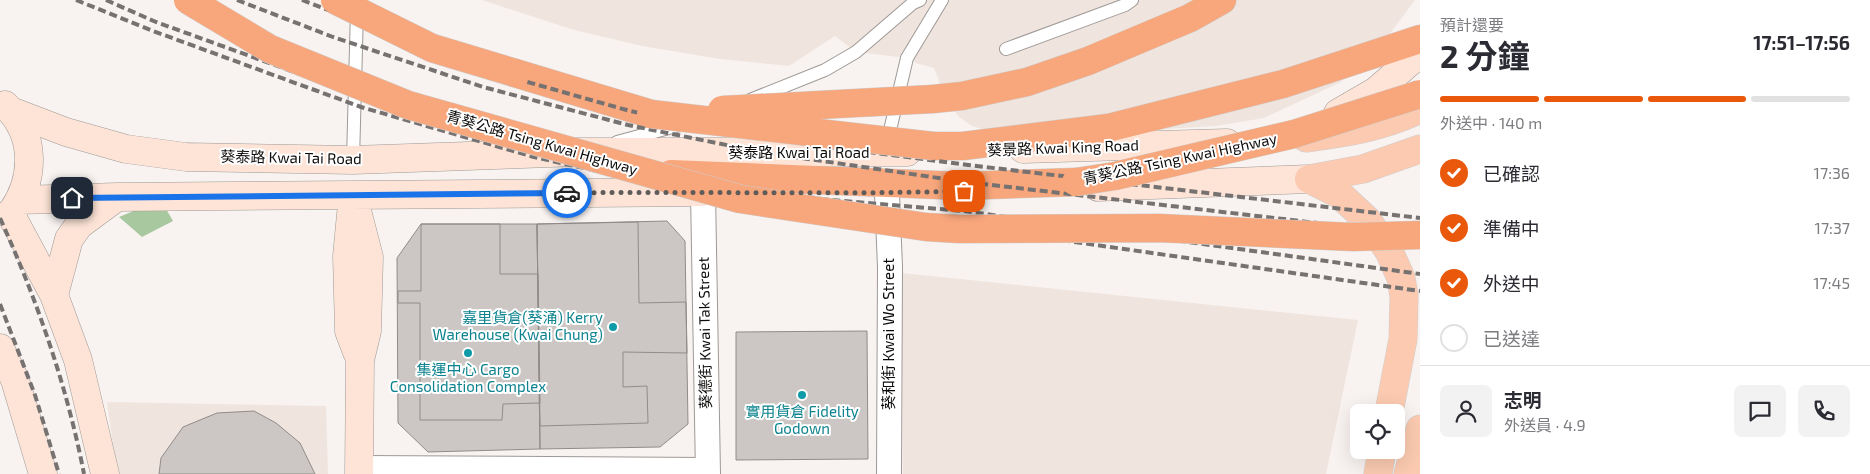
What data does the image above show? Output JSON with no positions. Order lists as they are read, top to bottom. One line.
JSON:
{"streets":{"highway":["青葵公路 Tsing Kwai Highway"],"main road":["葵景路 Kwai King Road","葵泰路 Kwai Tai Road"],"street":["葵德街 Kwai Tak Street","葵和街 Kwai Wo Street"]},"crossings":[["葵景路 Kwai King Road","葵泰路 Kwai Tai Road"]],"places":["嘉里貨倉(葵涌) Kerry Warehouse (Kwai Chung)","集運中心 Cargo Consolidation Complex","實用貨倉 Fidelity Godown"],"page":{"heading":["2 分鐘","預計還要","17:51–17:56"],"panel":["志明","外送員 · 4.9"],"bar":"外送中 · 140 m","list":[["已確認","17:36"],["準備中","17:37"],["外送中","17:45"],"已送達"]}}
